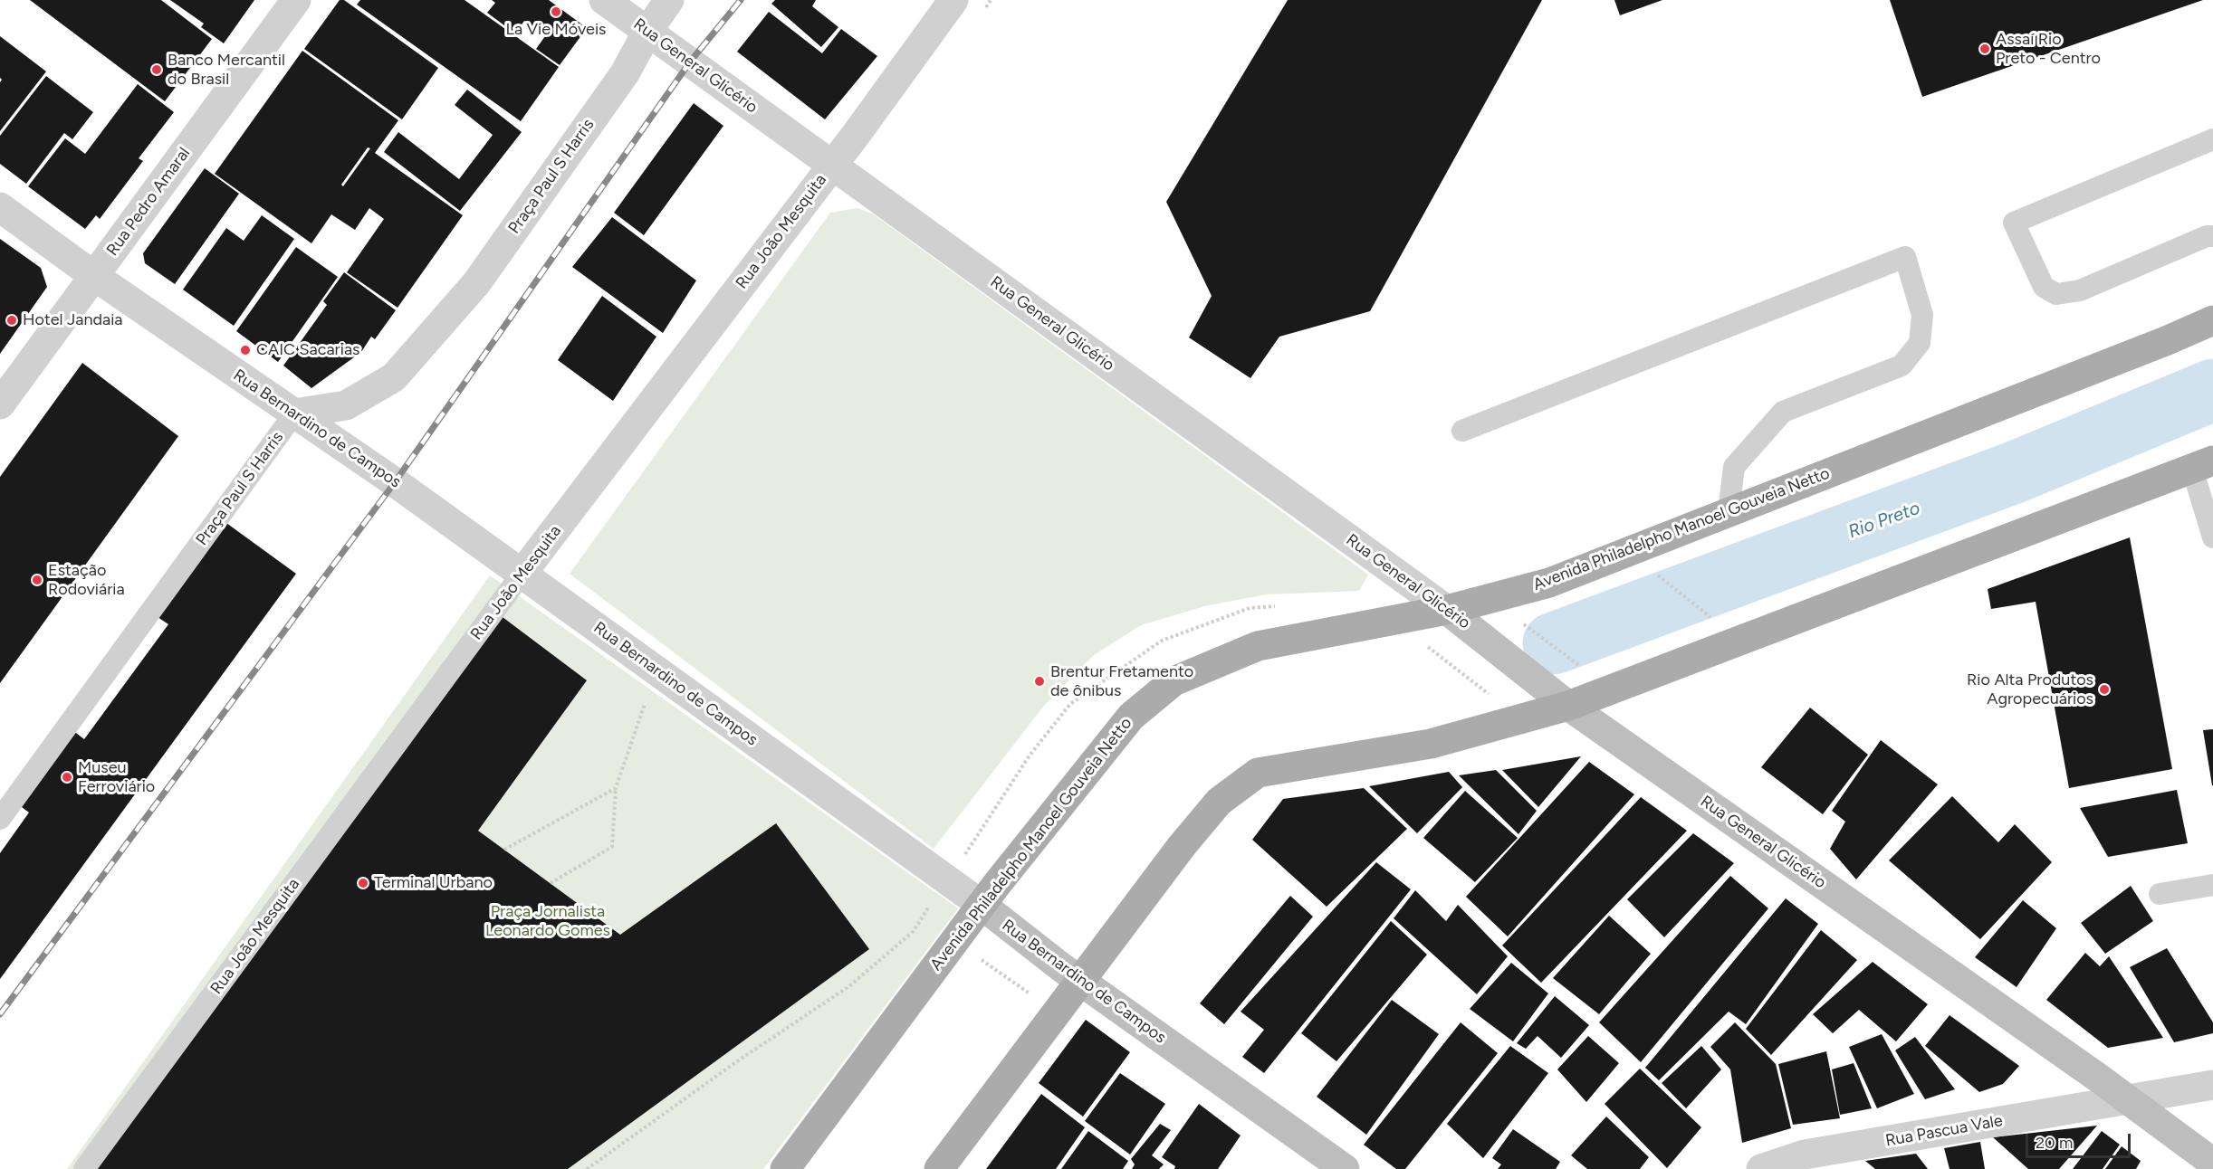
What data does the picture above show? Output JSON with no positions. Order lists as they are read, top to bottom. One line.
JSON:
{"streets":{"main road":["Rua General Glicério","Rua Bernardino de Campos","Avenida Philadelpho Manoel Gouveia Netto"],"street":["Praça Paul S Harris","Rua Pedro Amaral","Rua João Mesquita","Rua Pascua Vale"]},"crossings":[["Rua General Glicério","Praça Paul S Harris"],["Rua General Glicério","Rua João Mesquita"],["Rua General Glicério","Avenida Philadelpho Manoel Gouveia Netto"],["Rua General Glicério","Rua Pascua Vale"],["Praça Paul S Harris","Rua Bernardino de Campos"],["Rua Pedro Amaral","Rua Bernardino de Campos"],["Rua João Mesquita","Rua Bernardino de Campos"],["Rua Bernardino de Campos","Avenida Philadelpho Manoel Gouveia Netto"]],"water":["Rio Preto"],"parks":["Praça Jornalista Leonardo Gomes"],"places":["La Vie Móveis","Assaí Rio Preto - Centro","Banco Mercantil do Brasil","Hotel Jandaia","CAIC Sacarias","Estação Rodoviária","Brentur Fretamento de ônibus","Rio Alta Produtos Agropecuários","Museu Ferroviário","Terminal Urbano"],"scale_bar":"20 m"}
